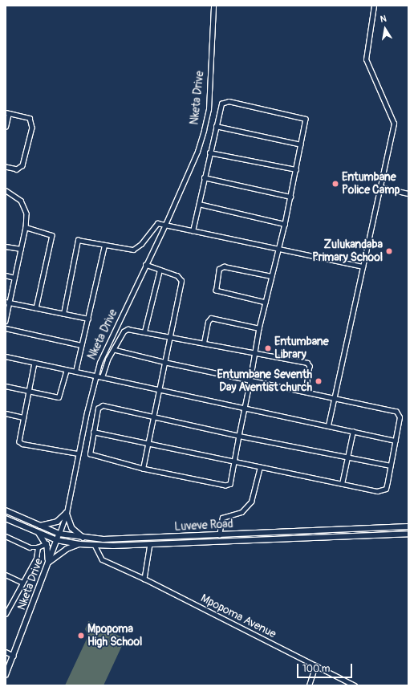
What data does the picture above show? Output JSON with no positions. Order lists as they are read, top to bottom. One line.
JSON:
{"streets":{"street":["Nketa Drive","Luveve Road","Mpopoma Avenue"]},"crossings":[["Nketa Drive","Luveve Road"],["Luveve Road","Mpopoma Avenue"]],"places":["Entumbane Police Camp","Zulukandaba Primary School","Entumbane Library","Entumbane Seventh Day Aventist church","Mpopoma High School"],"scale_bar":"100 m","north":"top"}
